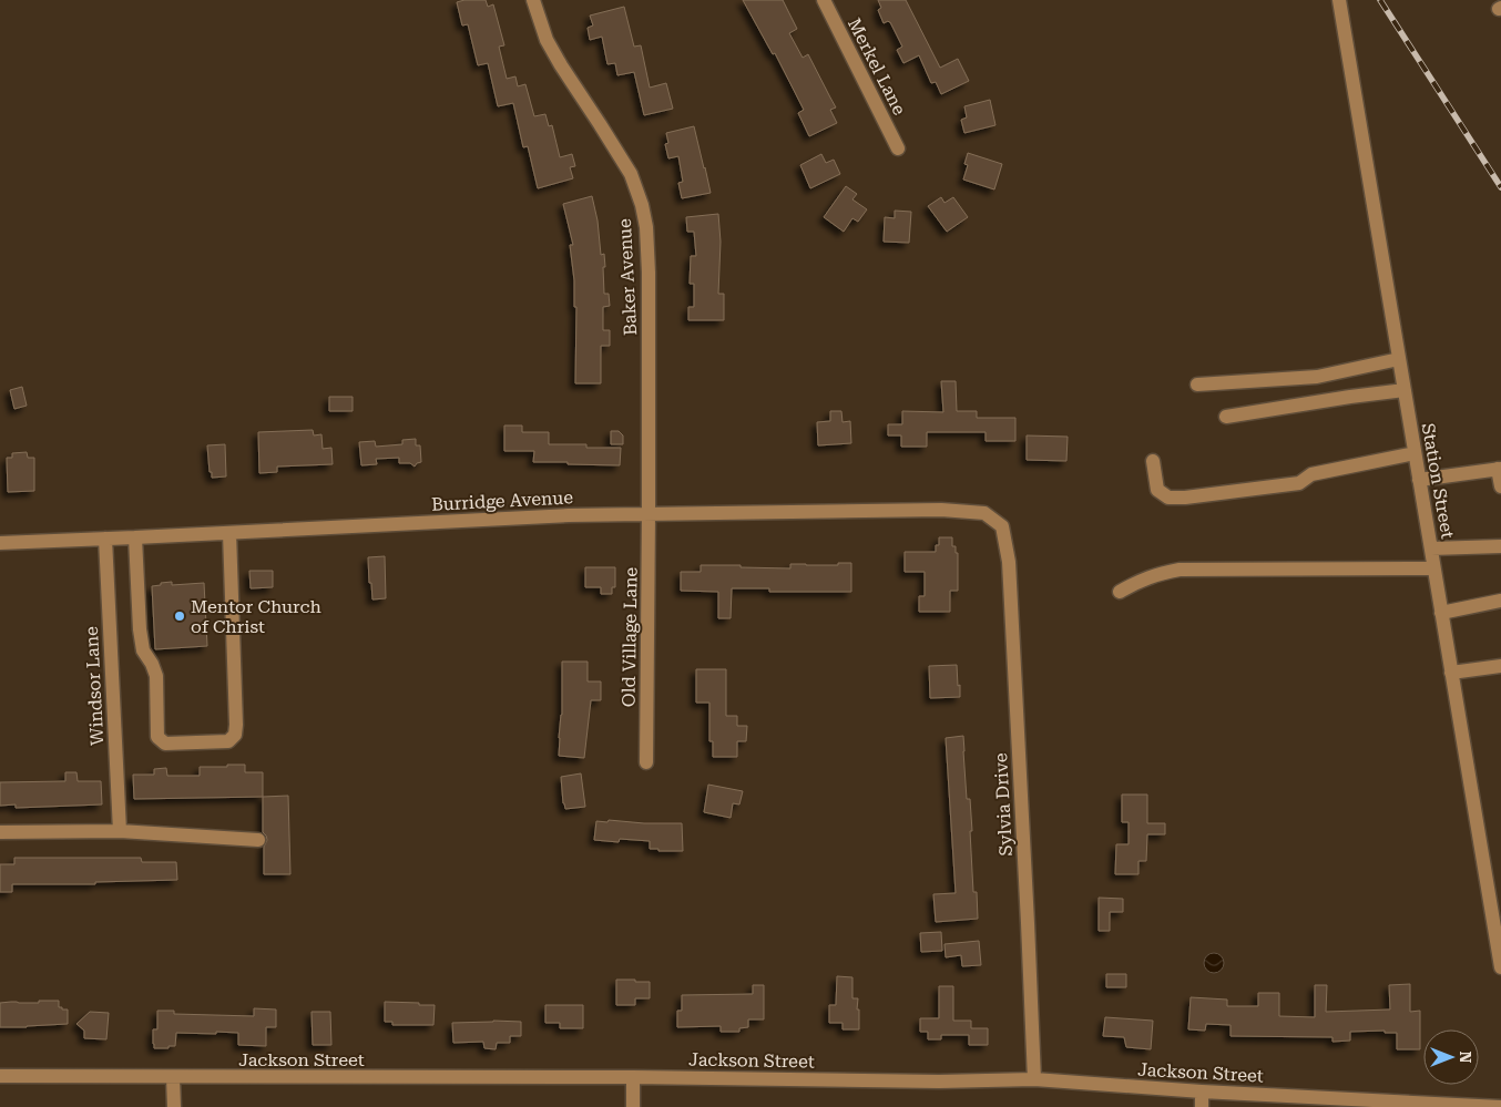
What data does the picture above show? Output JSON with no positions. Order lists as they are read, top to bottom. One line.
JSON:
{"streets":{"street":["Merkel Lane","Baker Avenue","Station Street","Burridge Avenue","Old Village Lane","Windsor Lane","Sylvia Drive","Jackson Street"]},"crossings":[["Baker Avenue","Burridge Avenue"],["Baker Avenue","Old Village Lane"],["Burridge Avenue","Old Village Lane"],["Burridge Avenue","Windsor Lane"],["Burridge Avenue","Sylvia Drive"],["Sylvia Drive","Jackson Street"]],"places":["Mentor Church of Christ"],"north":"right"}
